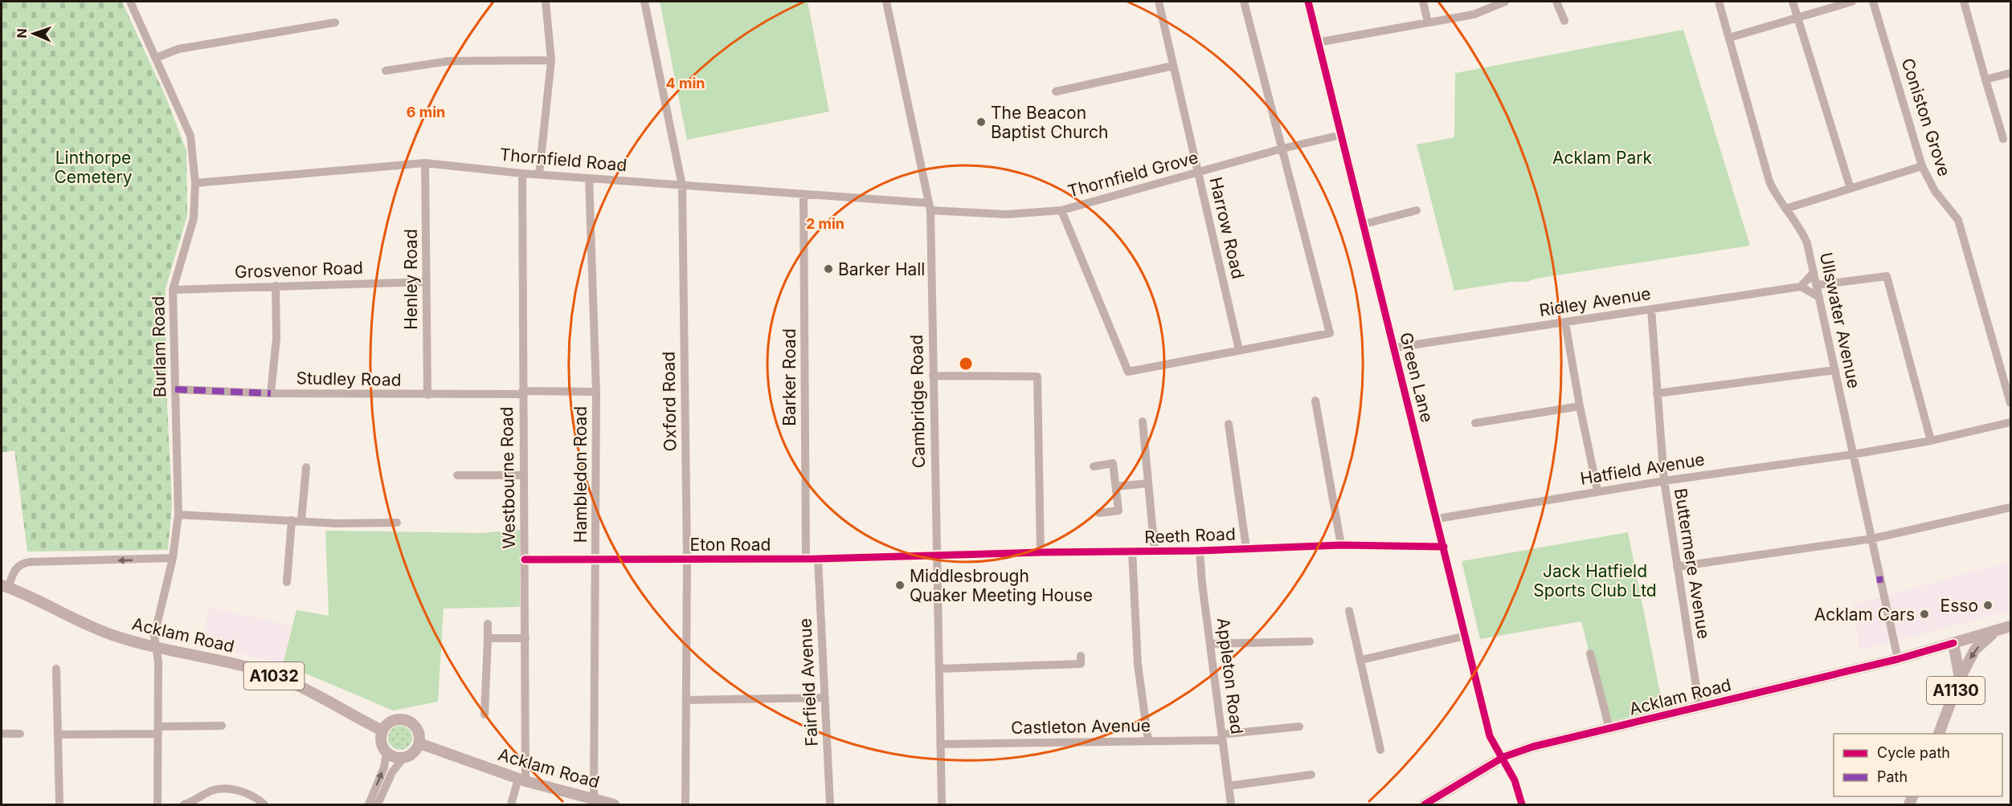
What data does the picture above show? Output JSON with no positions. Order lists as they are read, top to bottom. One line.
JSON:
{"streets":{"main road":["Acklam Road","A1032","A1130"],"street":["Coniston Grove","Thornfield Road","Thornfield Grove","Harrow Road","Grosvenor Road","Henley Road","Ridley Avenue","Ullswater Avenue","Burlam Road","Barker Road","Green Lane","Studley Road","Oxford Road","Cambridge Road","Hatfield Avenue","Hambledon Road","Westbourne Road","Reeth Road","Eton Road","Buttermere Avenue","Appleton Road","Fairfield Avenue","Castleton Avenue"]},"crossings":[["Thornfield Road","Thornfield Grove"],["Thornfield Road","Henley Road"],["Thornfield Road","Burlam Road"],["Thornfield Road","Barker Road"],["Thornfield Road","Oxford Road"],["Thornfield Road","Cambridge Road"],["Thornfield Road","Hambledon Road"],["Thornfield Road","Westbourne Road"],["Thornfield Grove","Harrow Road"],["Thornfield Grove","Green Lane"],["Thornfield Grove","Cambridge Road"],["Grosvenor Road","Henley Road"],["Grosvenor Road","Burlam Road"],["Henley Road","Studley Road"],["Ridley Avenue","Green Lane"],["Ridley Avenue","Buttermere Avenue"],["Ullswater Avenue","Hatfield Avenue"],["Ullswater Avenue","Acklam Road"],["Burlam Road","Studley Road"],["Burlam Road","Acklam Road"],["Barker Road","Eton Road"],["Green Lane","Hatfield Avenue"],["Green Lane","Reeth Road"],["Green Lane","Acklam Road"],["Studley Road","Hambledon Road"],["Studley Road","Westbourne Road"],["Oxford Road","Eton Road"],["Cambridge Road","Reeth Road"],["Cambridge Road","Eton Road"],["Cambridge Road","Castleton Avenue"],["Hatfield Avenue","Buttermere Avenue"],["Hambledon Road","Eton Road"],["Hambledon Road","Acklam Road"],["Westbourne Road","Eton Road"],["Westbourne Road","Acklam Road"],["Reeth Road","Eton Road"],["Reeth Road","Appleton Road"],["Eton Road","Fairfield Avenue"],["Buttermere Avenue","Acklam Road"],["Acklam Road","A1130"],["Appleton Road","Castleton Avenue"]],"parks":["Linthorpe Cemetery","Acklam Park","Jack Hatfield Sports Club Ltd"],"places":["The Beacon Baptist Church","Barker Hall","Middlesbrough Quaker Meeting House","Esso","Acklam Cars"],"legend":["Cycle path","Path"],"north":"left","rings":["4 min","6 min","2 min"]}
